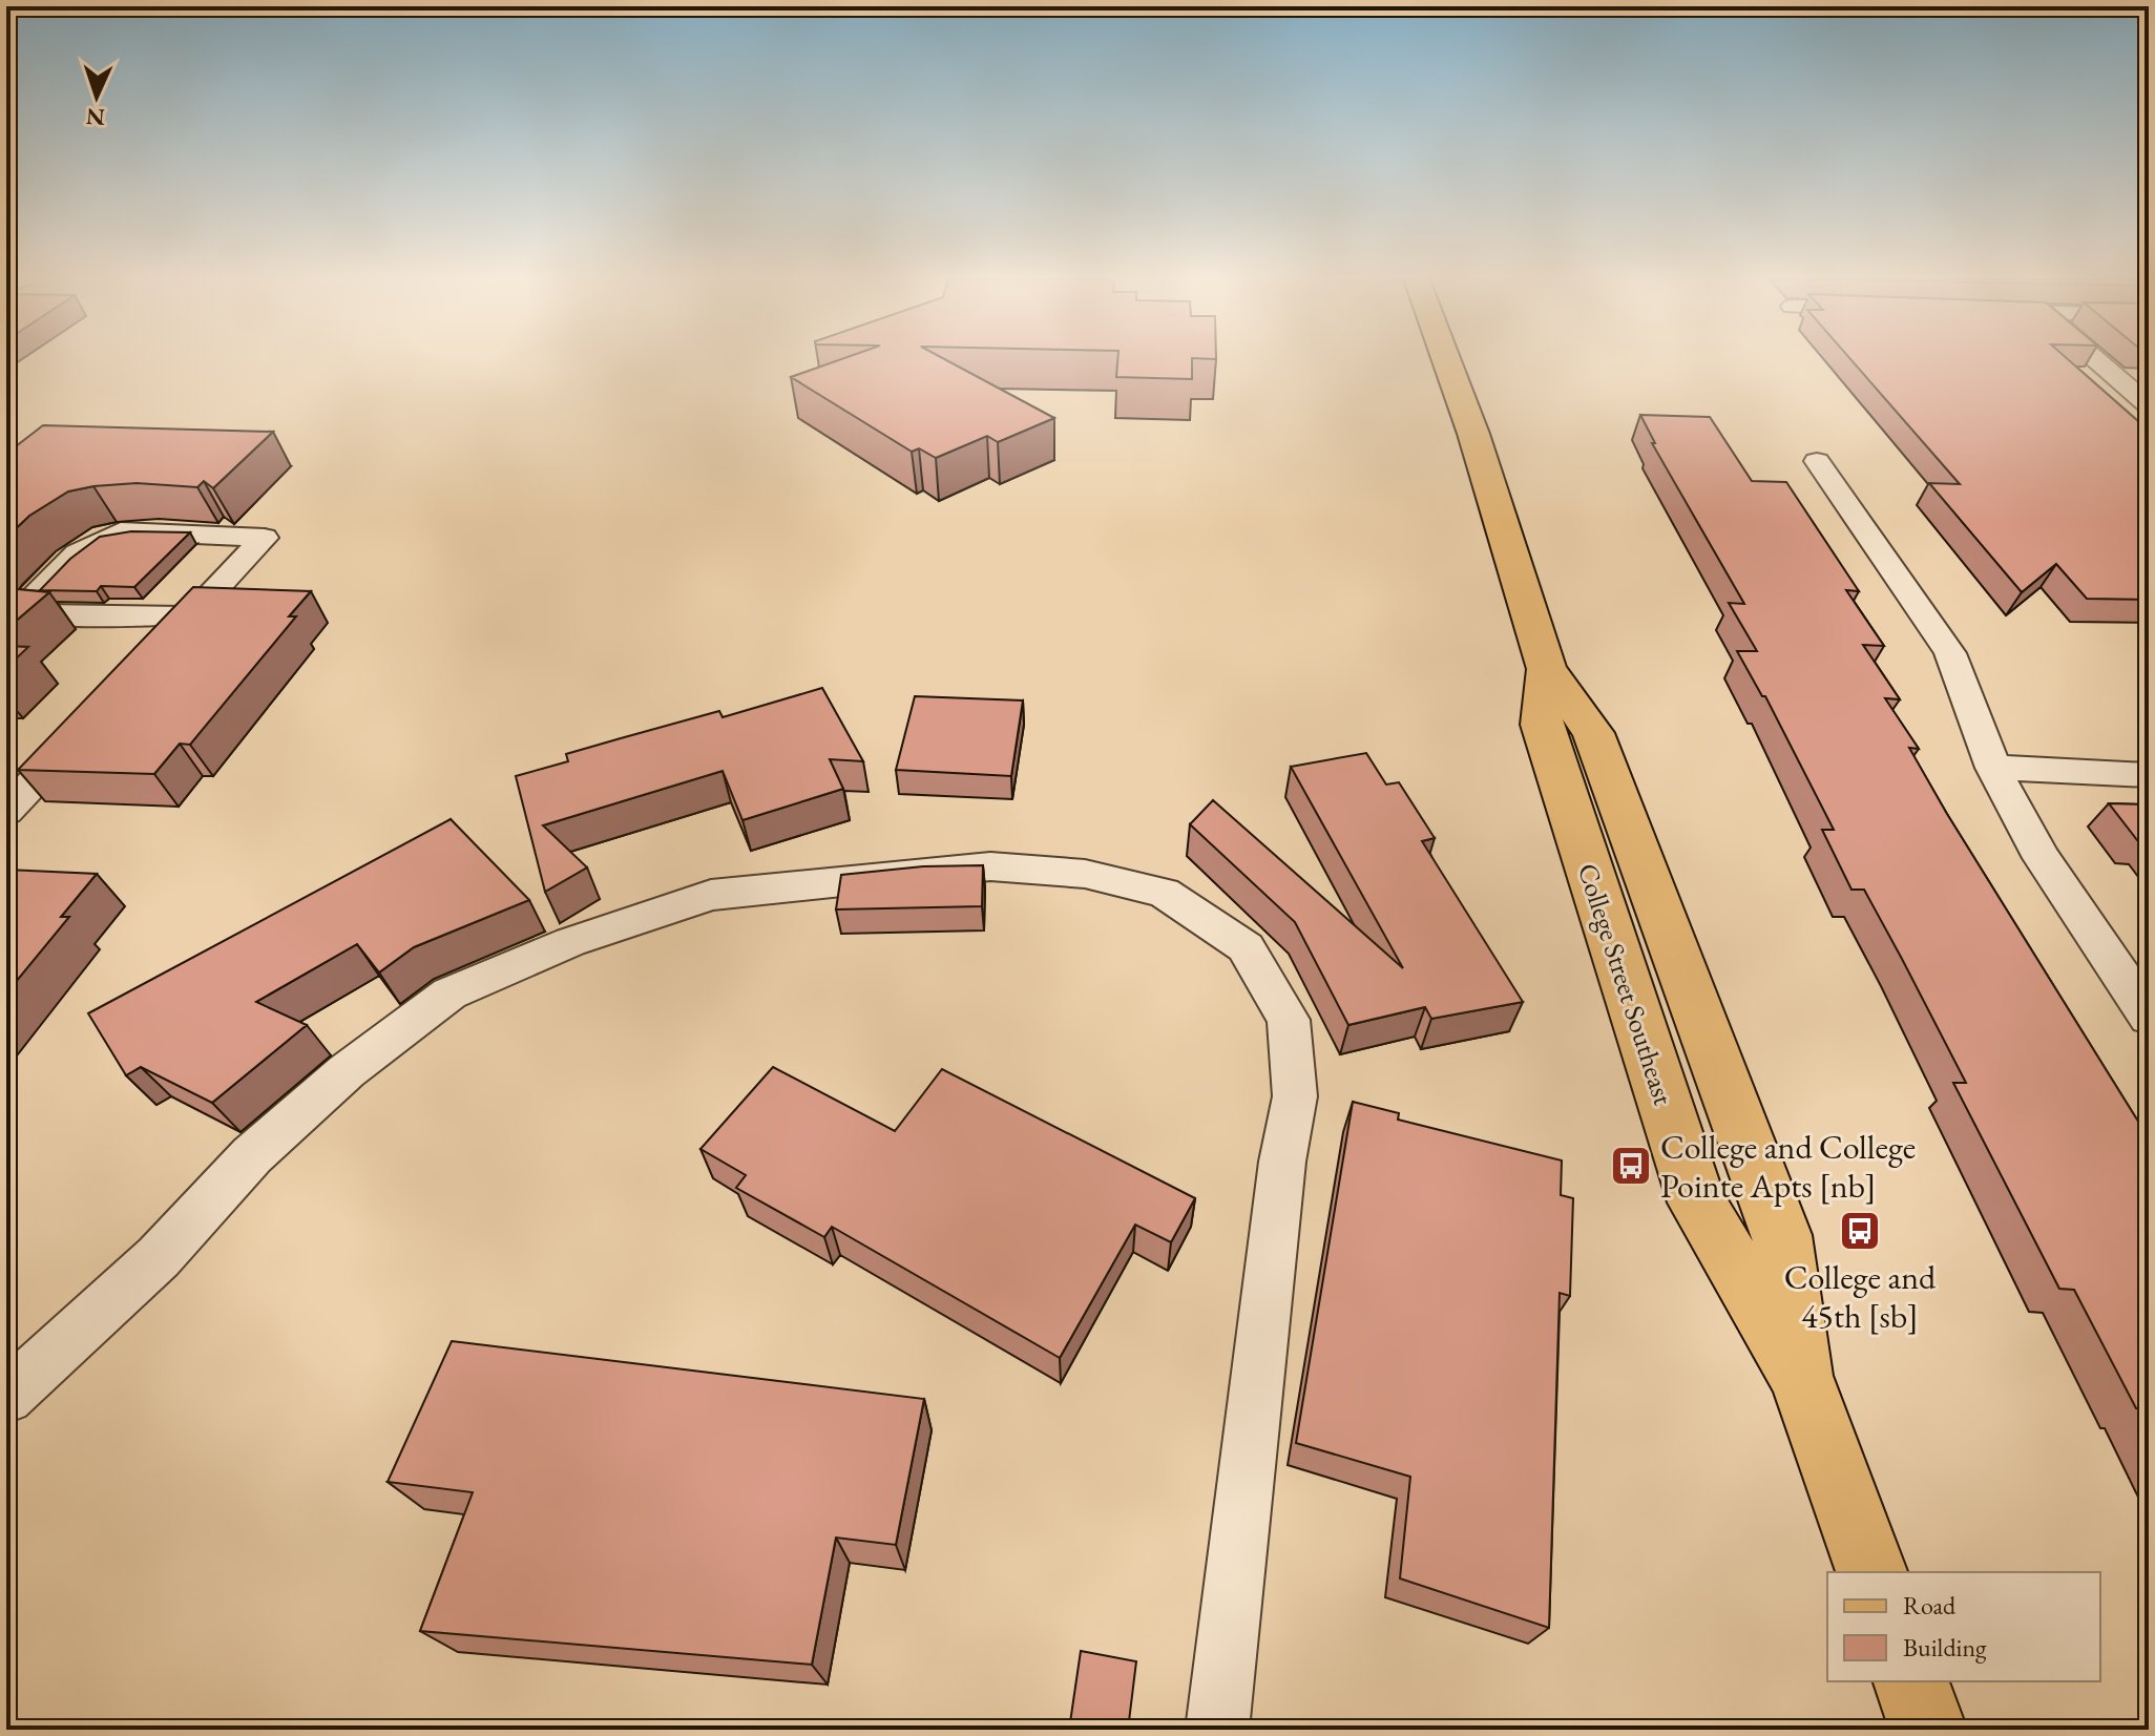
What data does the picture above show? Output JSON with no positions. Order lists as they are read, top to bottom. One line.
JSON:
{"streets":{"main road":["College Street Southeast"]},"places":{"bus stop":["College and College Pointe Apts [nb]","College and 45th [sb]"]},"legend":["Road","Building"],"north":"bottom"}
